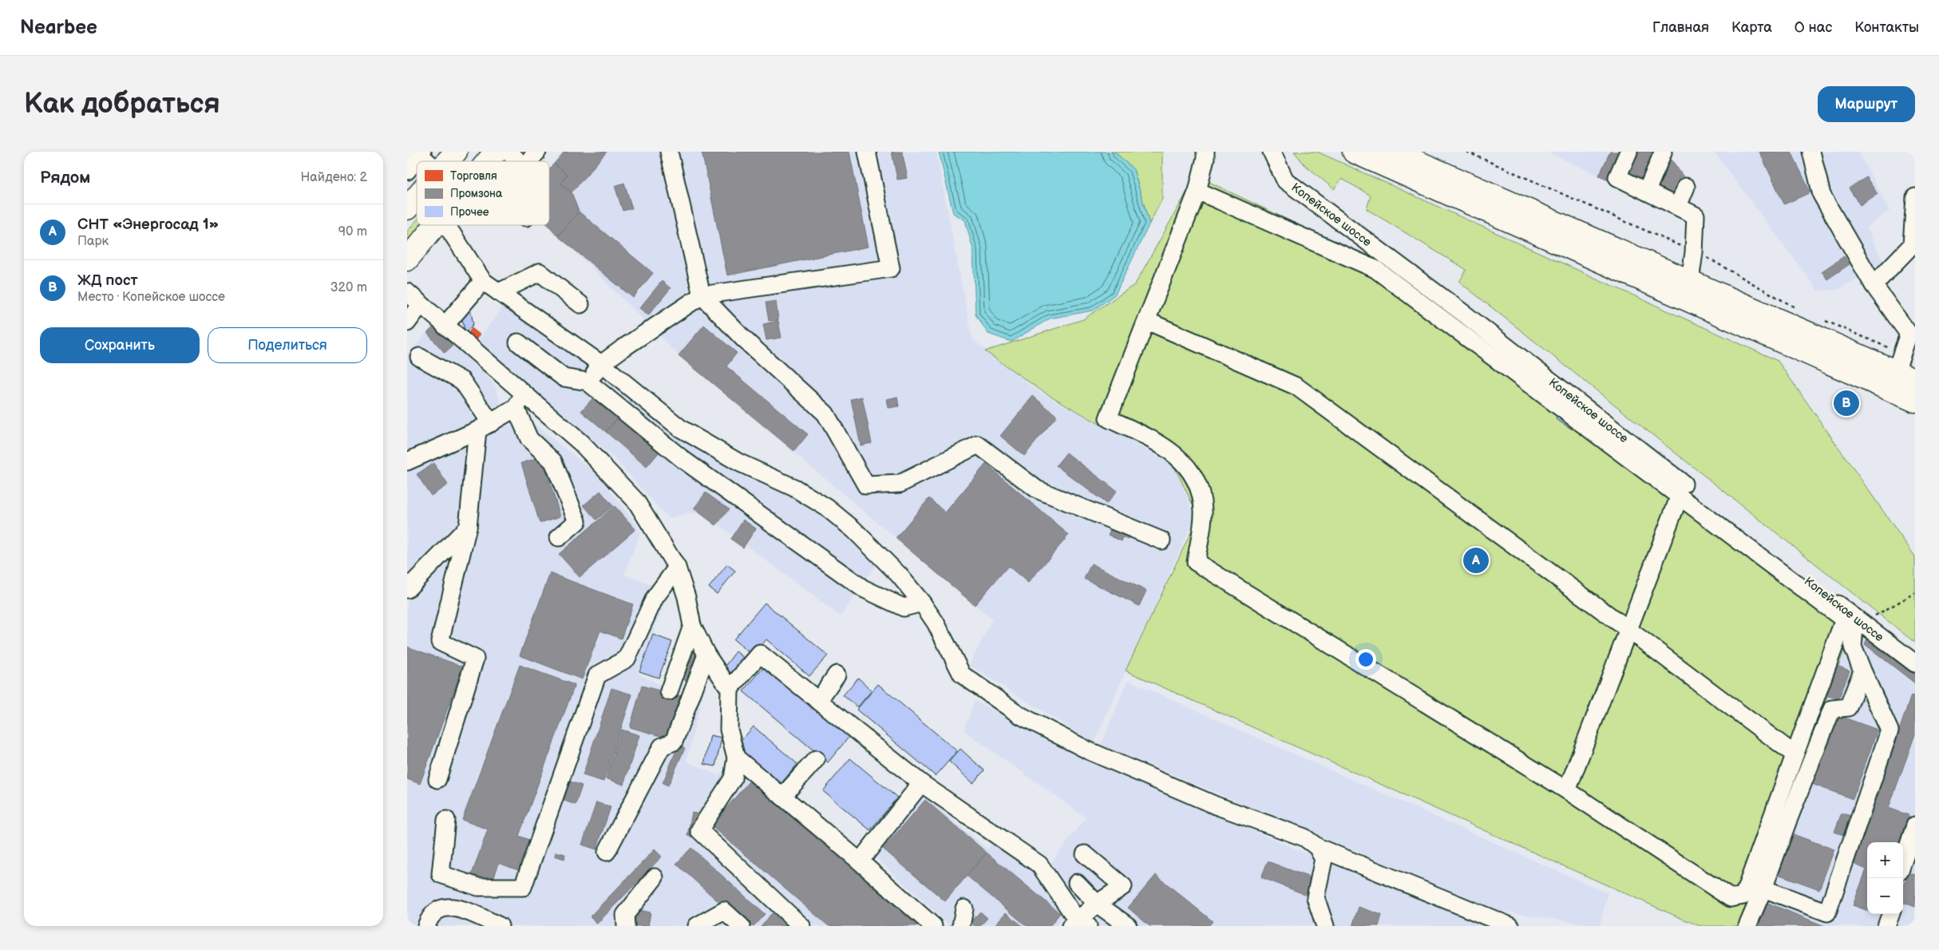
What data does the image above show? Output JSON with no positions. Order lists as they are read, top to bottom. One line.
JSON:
{"streets":{"street":["Копейское шоссе"]},"legend":["Торговля","Промзона","Прочее"],"page":{"header":"Nearbee","nav":["Главная","Карта","О нас","Контакты"],"buttons":["Маршрут",["Сохранить","Поделиться"]],"title":"Как добраться","heading":["Рядом","Найдено: 2"],"list":[{"mark":"A","name":"СНТ «Энергосад 1»","note":"Парк","value":"90 m"},{"mark":"B","name":"ЖД пост","note":"Место · Копейское шоссе","value":"320 m"}],"pins":["B","A"],"map_buttons":["+","−"]}}
